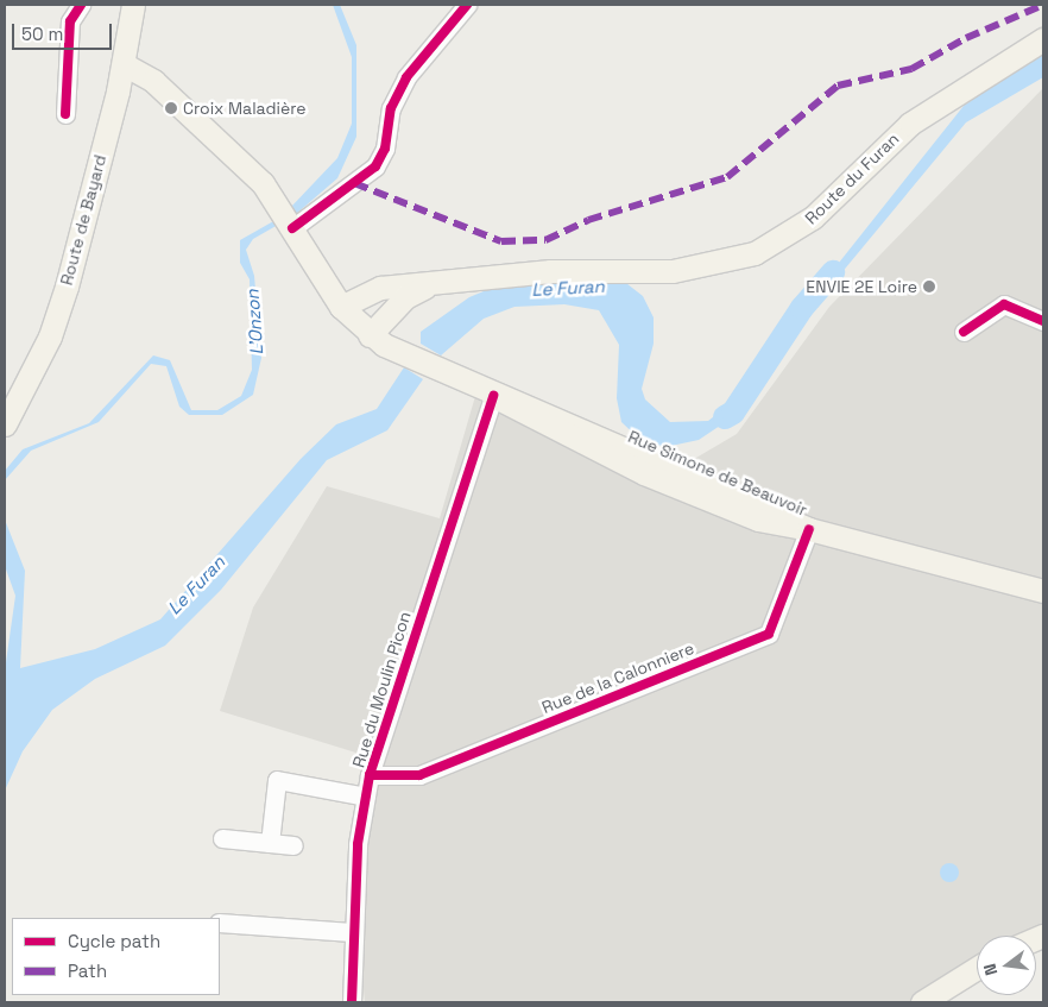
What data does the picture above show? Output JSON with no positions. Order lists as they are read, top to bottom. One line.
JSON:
{"streets":{"main road":["Route du Furan","Route de Bayard","Rue Simone de Beauvoir"],"street":["Rue de la Calonniere","Rue du Moulin Picon"]},"crossings":[["Route du Furan","Rue Simone de Beauvoir"],["Route de Bayard","Rue Simone de Beauvoir"],["Rue Simone de Beauvoir","Rue de la Calonniere"],["Rue Simone de Beauvoir","Rue du Moulin Picon"],["Rue de la Calonniere","Rue du Moulin Picon"]],"water":["Le Furan","L'Onzon"],"places":["Croix Maladière","ENVIE 2E Loire"],"legend":["Cycle path","Path"],"scale_bar":"50 m","north":"left"}
